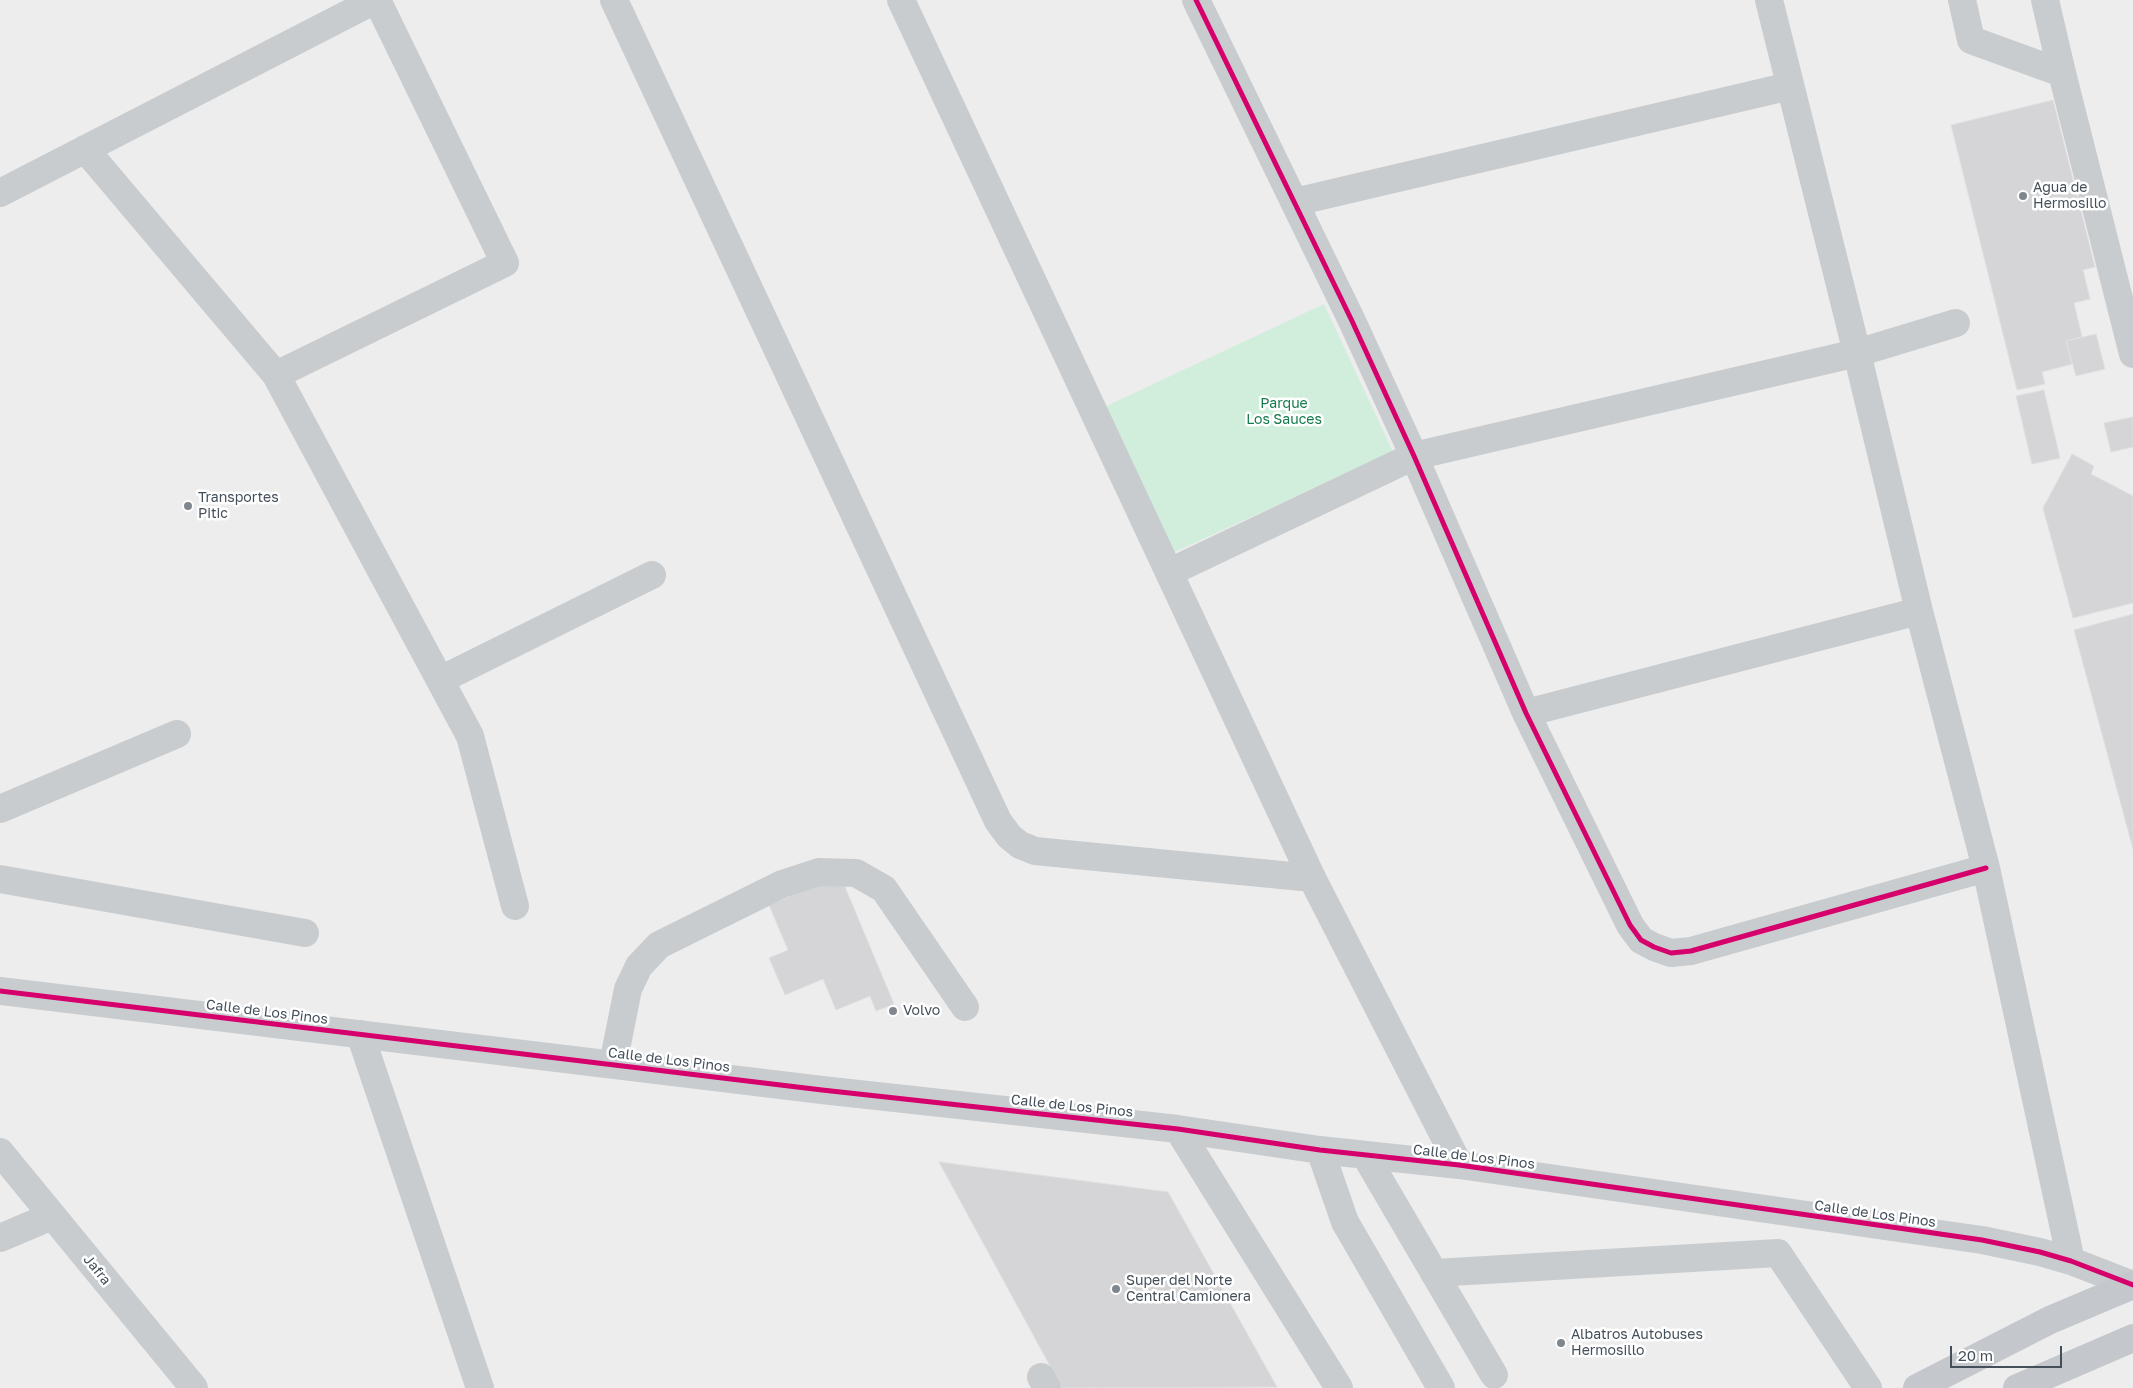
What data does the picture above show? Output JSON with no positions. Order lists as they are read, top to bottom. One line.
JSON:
{"streets":{"street":["Calle de Los Pinos","Jafra"]},"parks":["Parque Los Sauces"],"places":["Agua de Hermosillo","Transportes Pitic","Volvo","Super del Norte Central Camionera","Albatros Autobuses Hermosillo"],"scale_bar":"20 m"}
